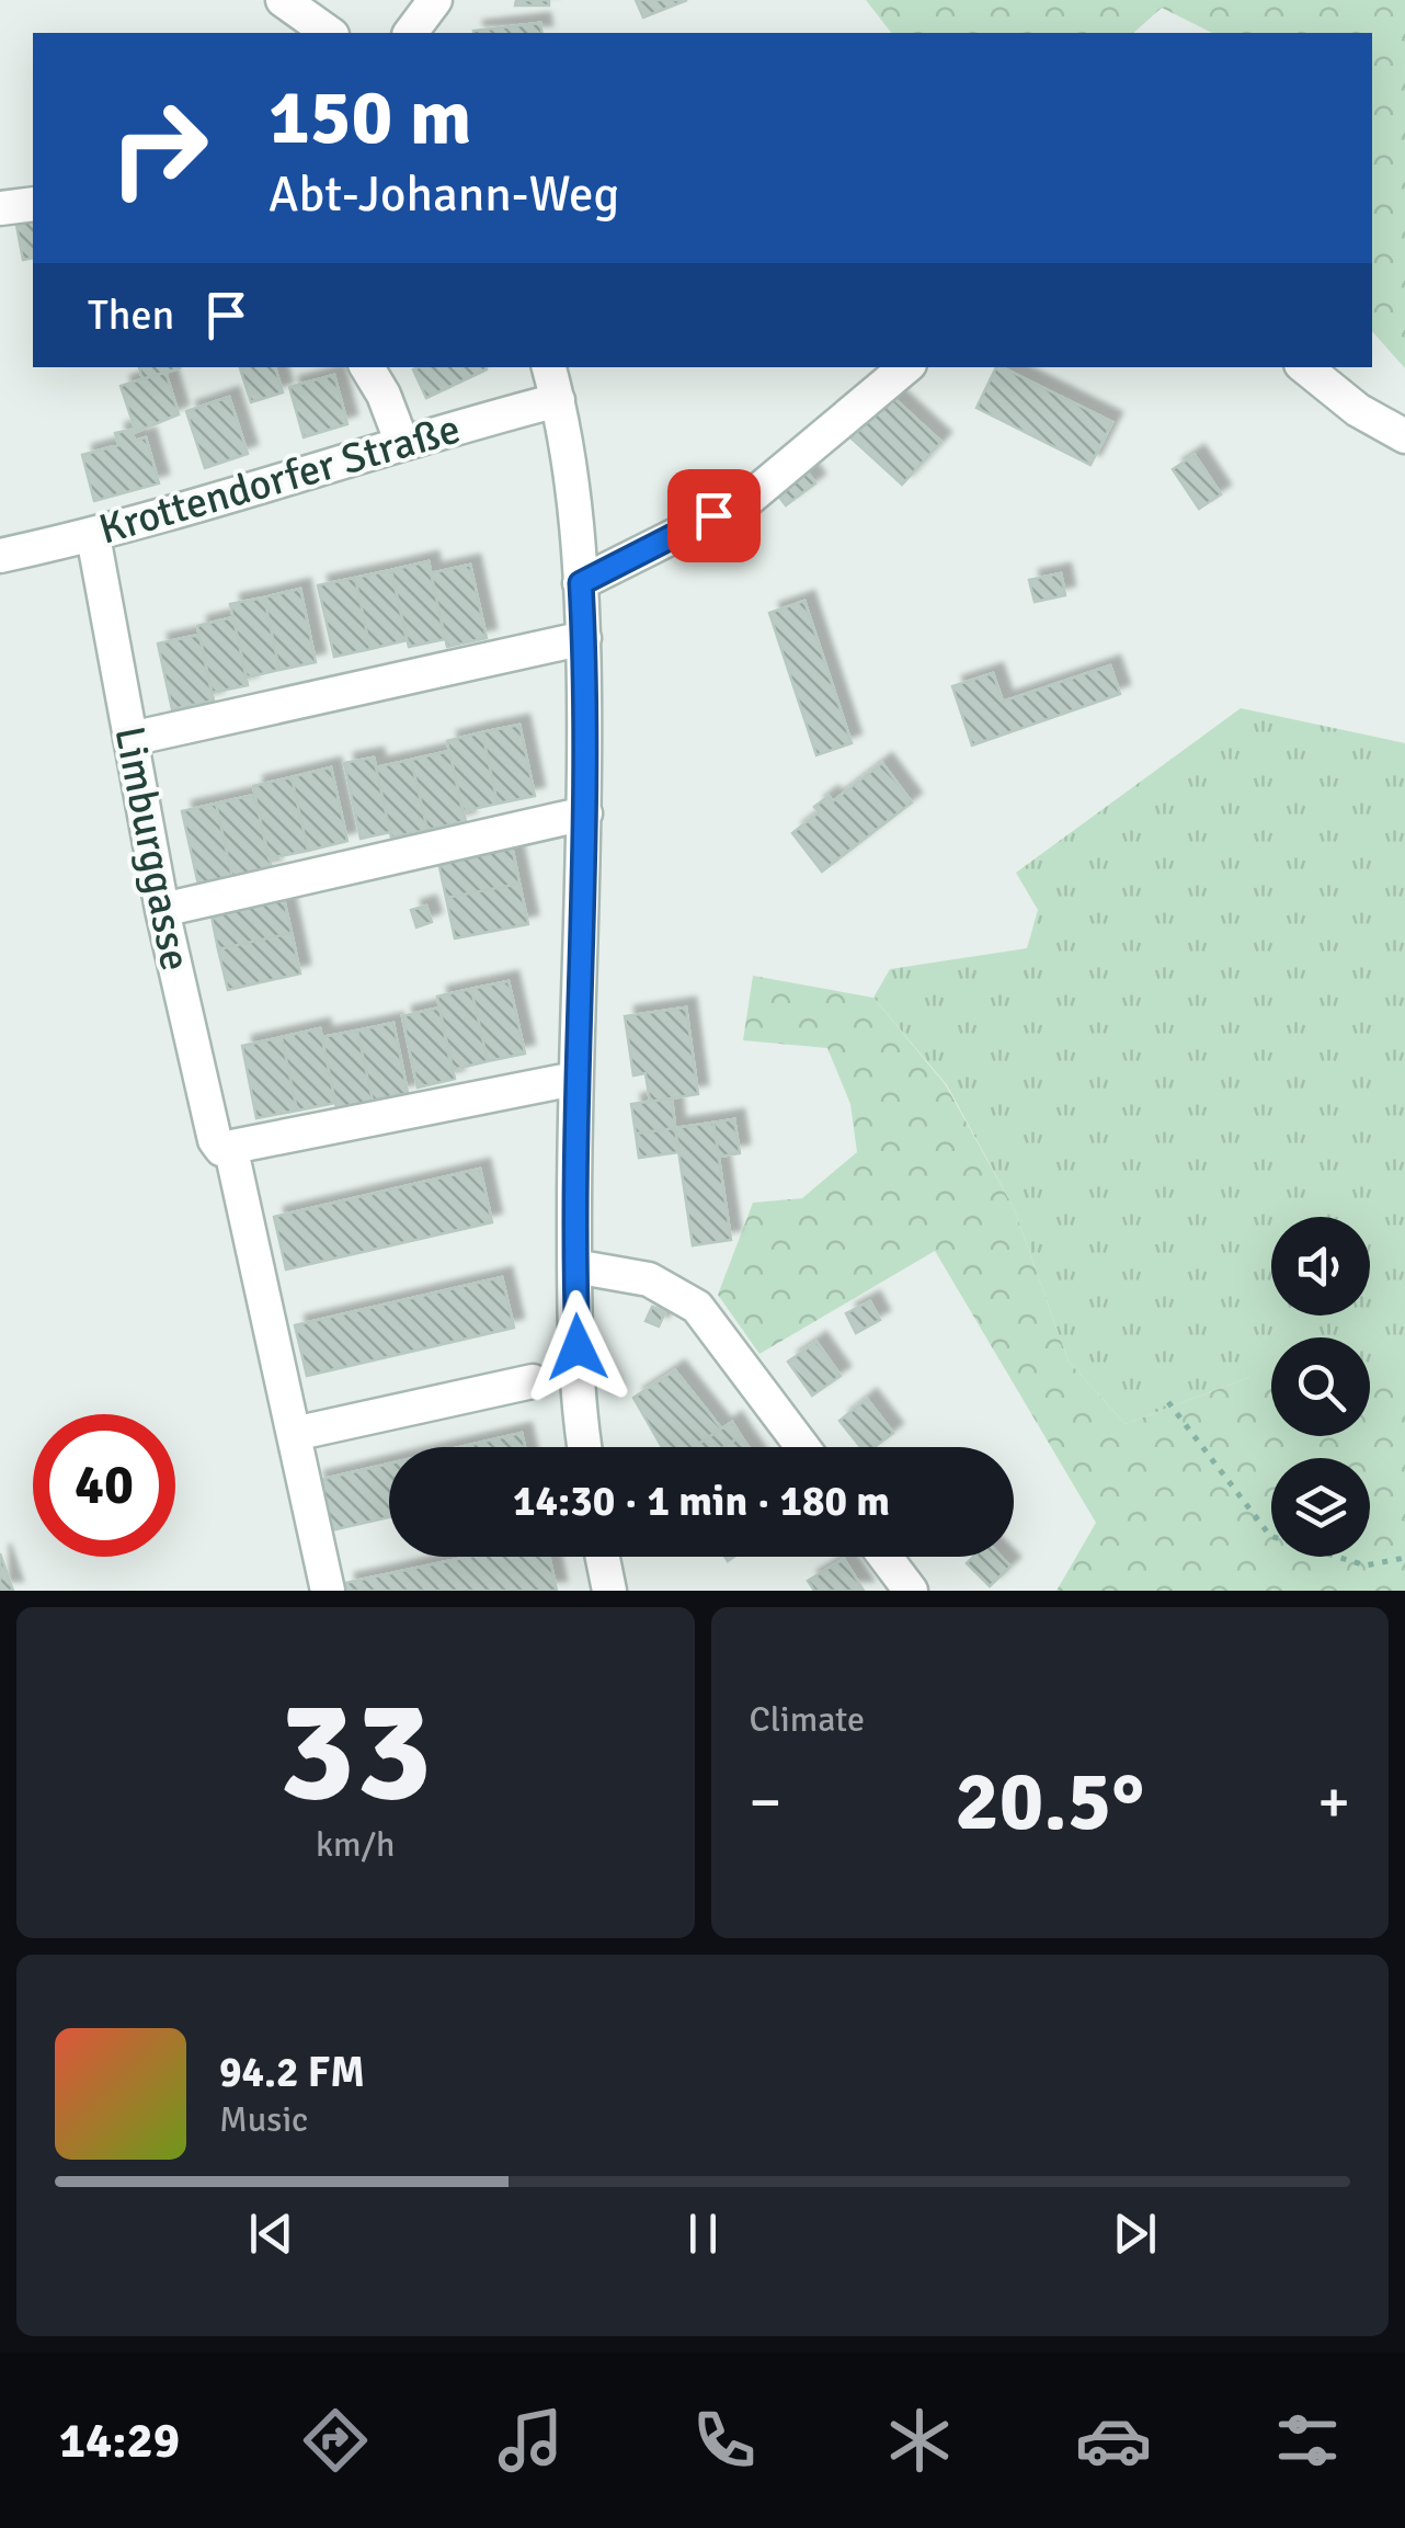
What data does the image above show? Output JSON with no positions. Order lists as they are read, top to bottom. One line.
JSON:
{"streets":{"street":["Krottendorfer Straße","Limburggasse"]},"crossings":[["Krottendorfer Straße","Limburggasse"]],"page":{"turn":["150 m","Abt-Johann-Weg"],"then":"Then","limit":"40","trip":"14:30 · 1 min · 180 m","tile":[["33","km/h"],"Climate"],"heat":["−","20.5°","+"],"song":["94.2 FM","Music"],"tabs":"14:29"}}
